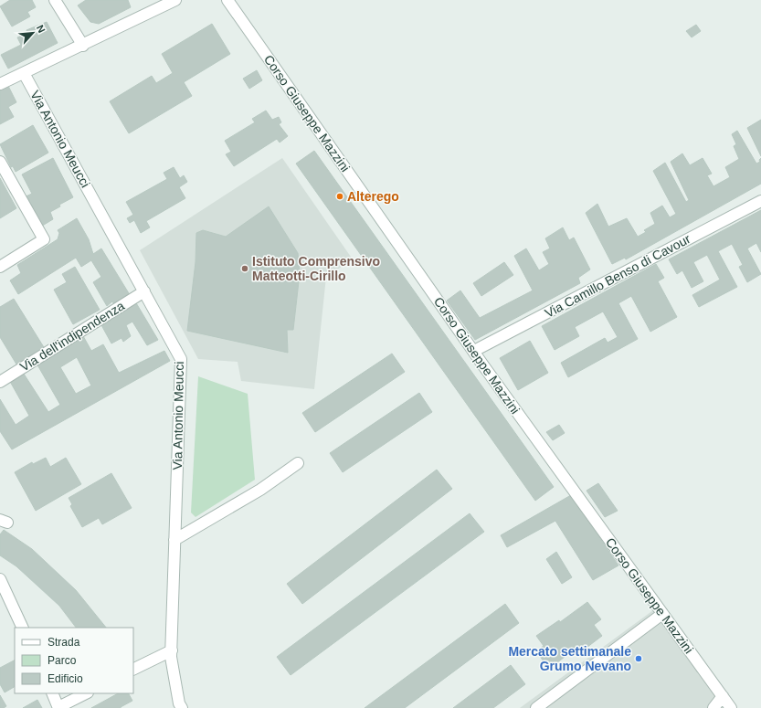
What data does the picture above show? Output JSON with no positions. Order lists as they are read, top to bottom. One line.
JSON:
{"streets":{"street":["Corso Giuseppe Mazzini","Via Antonio Meucci","Via Camillo Benso di Cavour","Via dell'indipendenza"]},"crossings":[["Corso Giuseppe Mazzini","Via Camillo Benso di Cavour"],["Via Antonio Meucci","Via dell'indipendenza"]],"places":["Alterego","Istituto Comprensivo Matteotti-Cirillo","Mercato settimanale Grumo Nevano"],"legend":["Strada","Parco","Edificio"],"north":"top right"}
